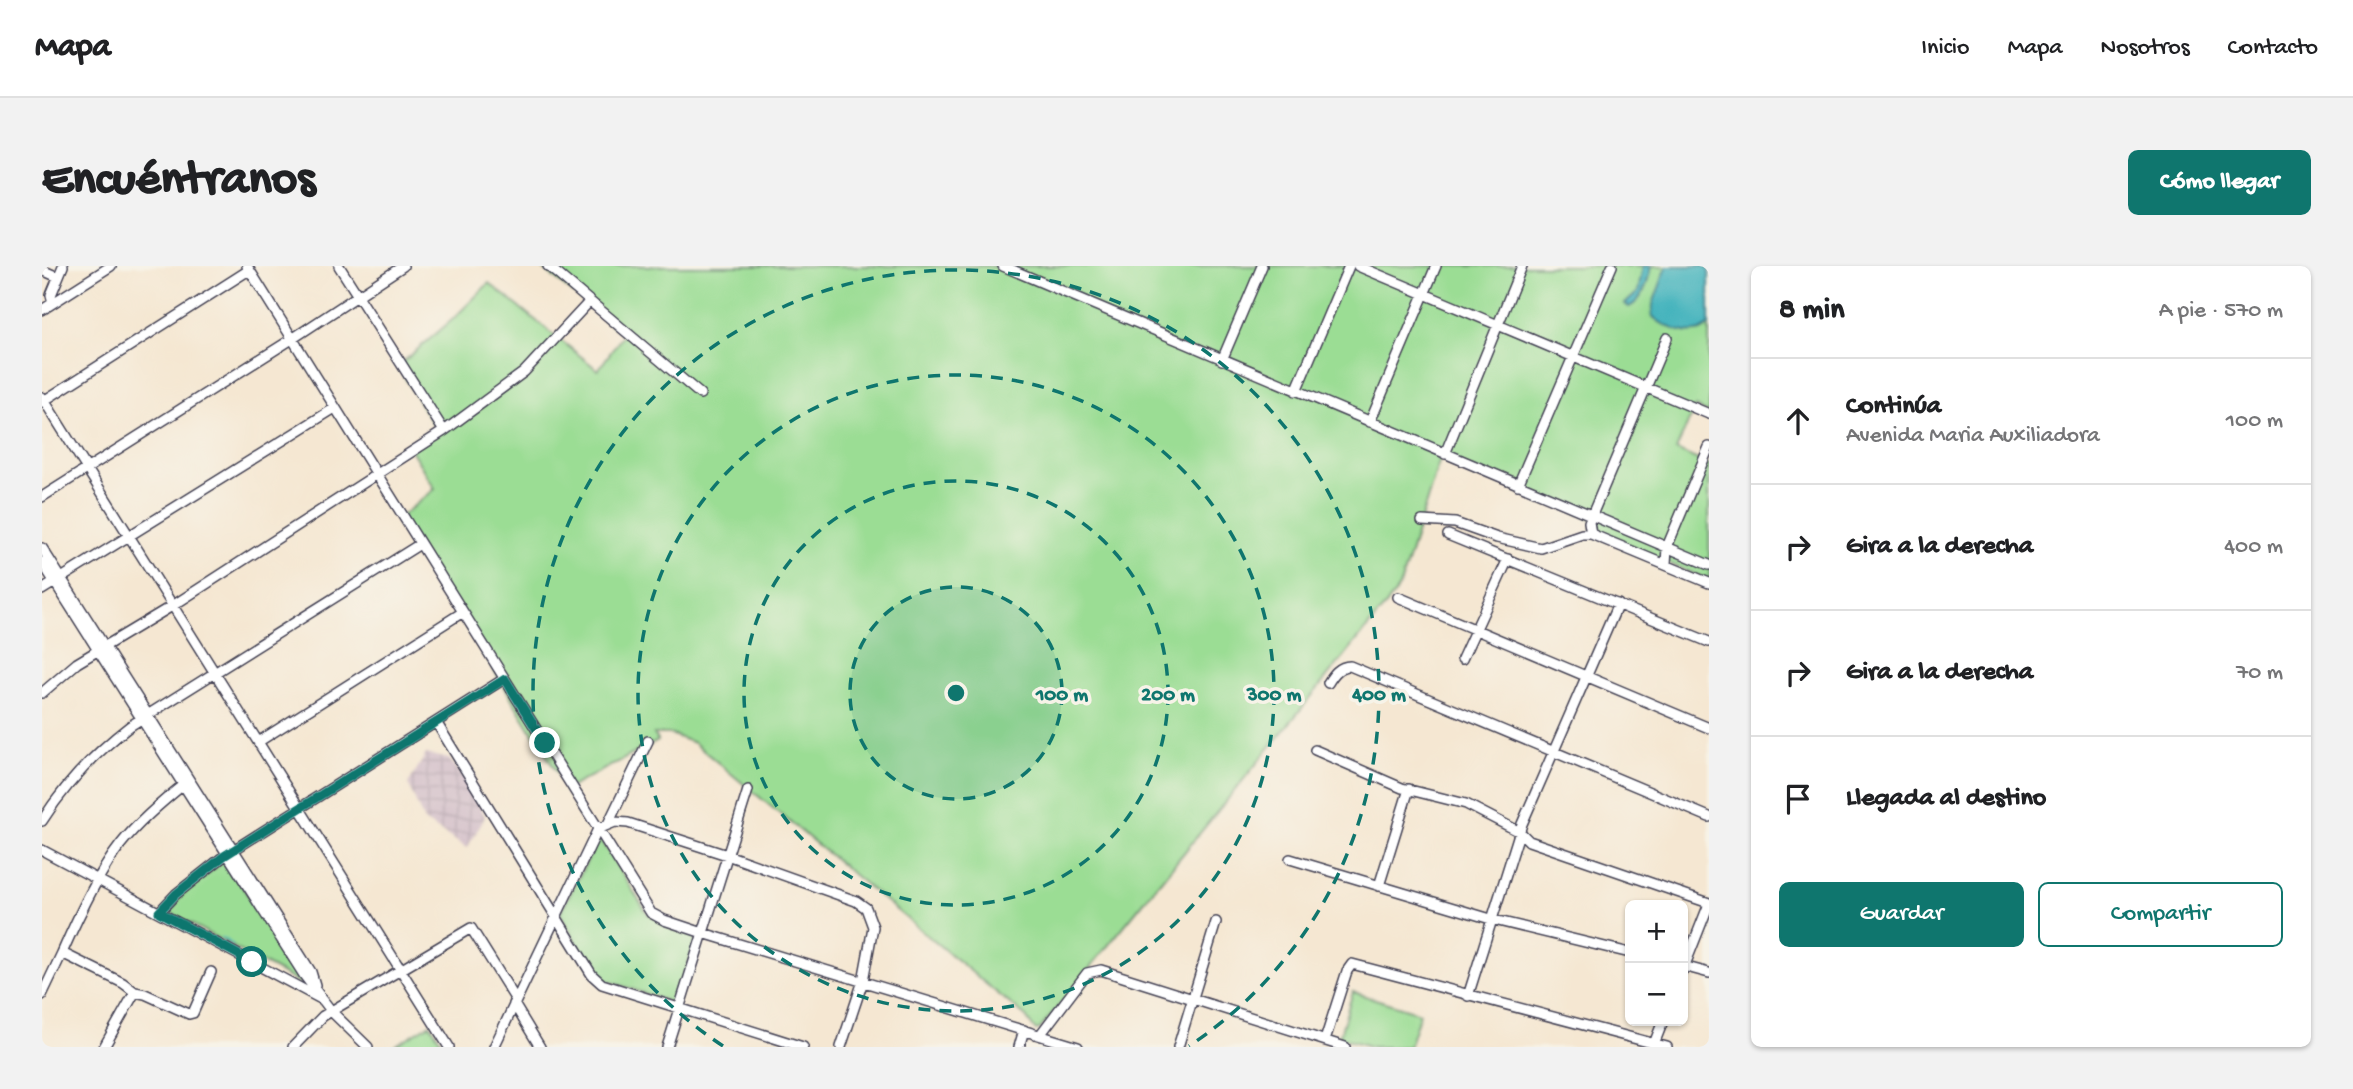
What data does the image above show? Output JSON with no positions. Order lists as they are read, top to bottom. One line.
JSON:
{"page":{"header":"Mapa","nav":["Inicio","Mapa","Nosotros","Contacto"],"buttons":["Cómo llegar",["Guardar","Compartir"]],"title":"Encuéntranos","heading":["8 min","A pie · 570 m"],"list":[["Continúa","Avenida Maria Auxiliadora","100 m"],["Gira a la derecha","400 m"],["Gira a la derecha","70 m"],"Llegada al destino"],"map_buttons":["+","−"]},"rings":["100 m","200 m","300 m","400 m"]}
